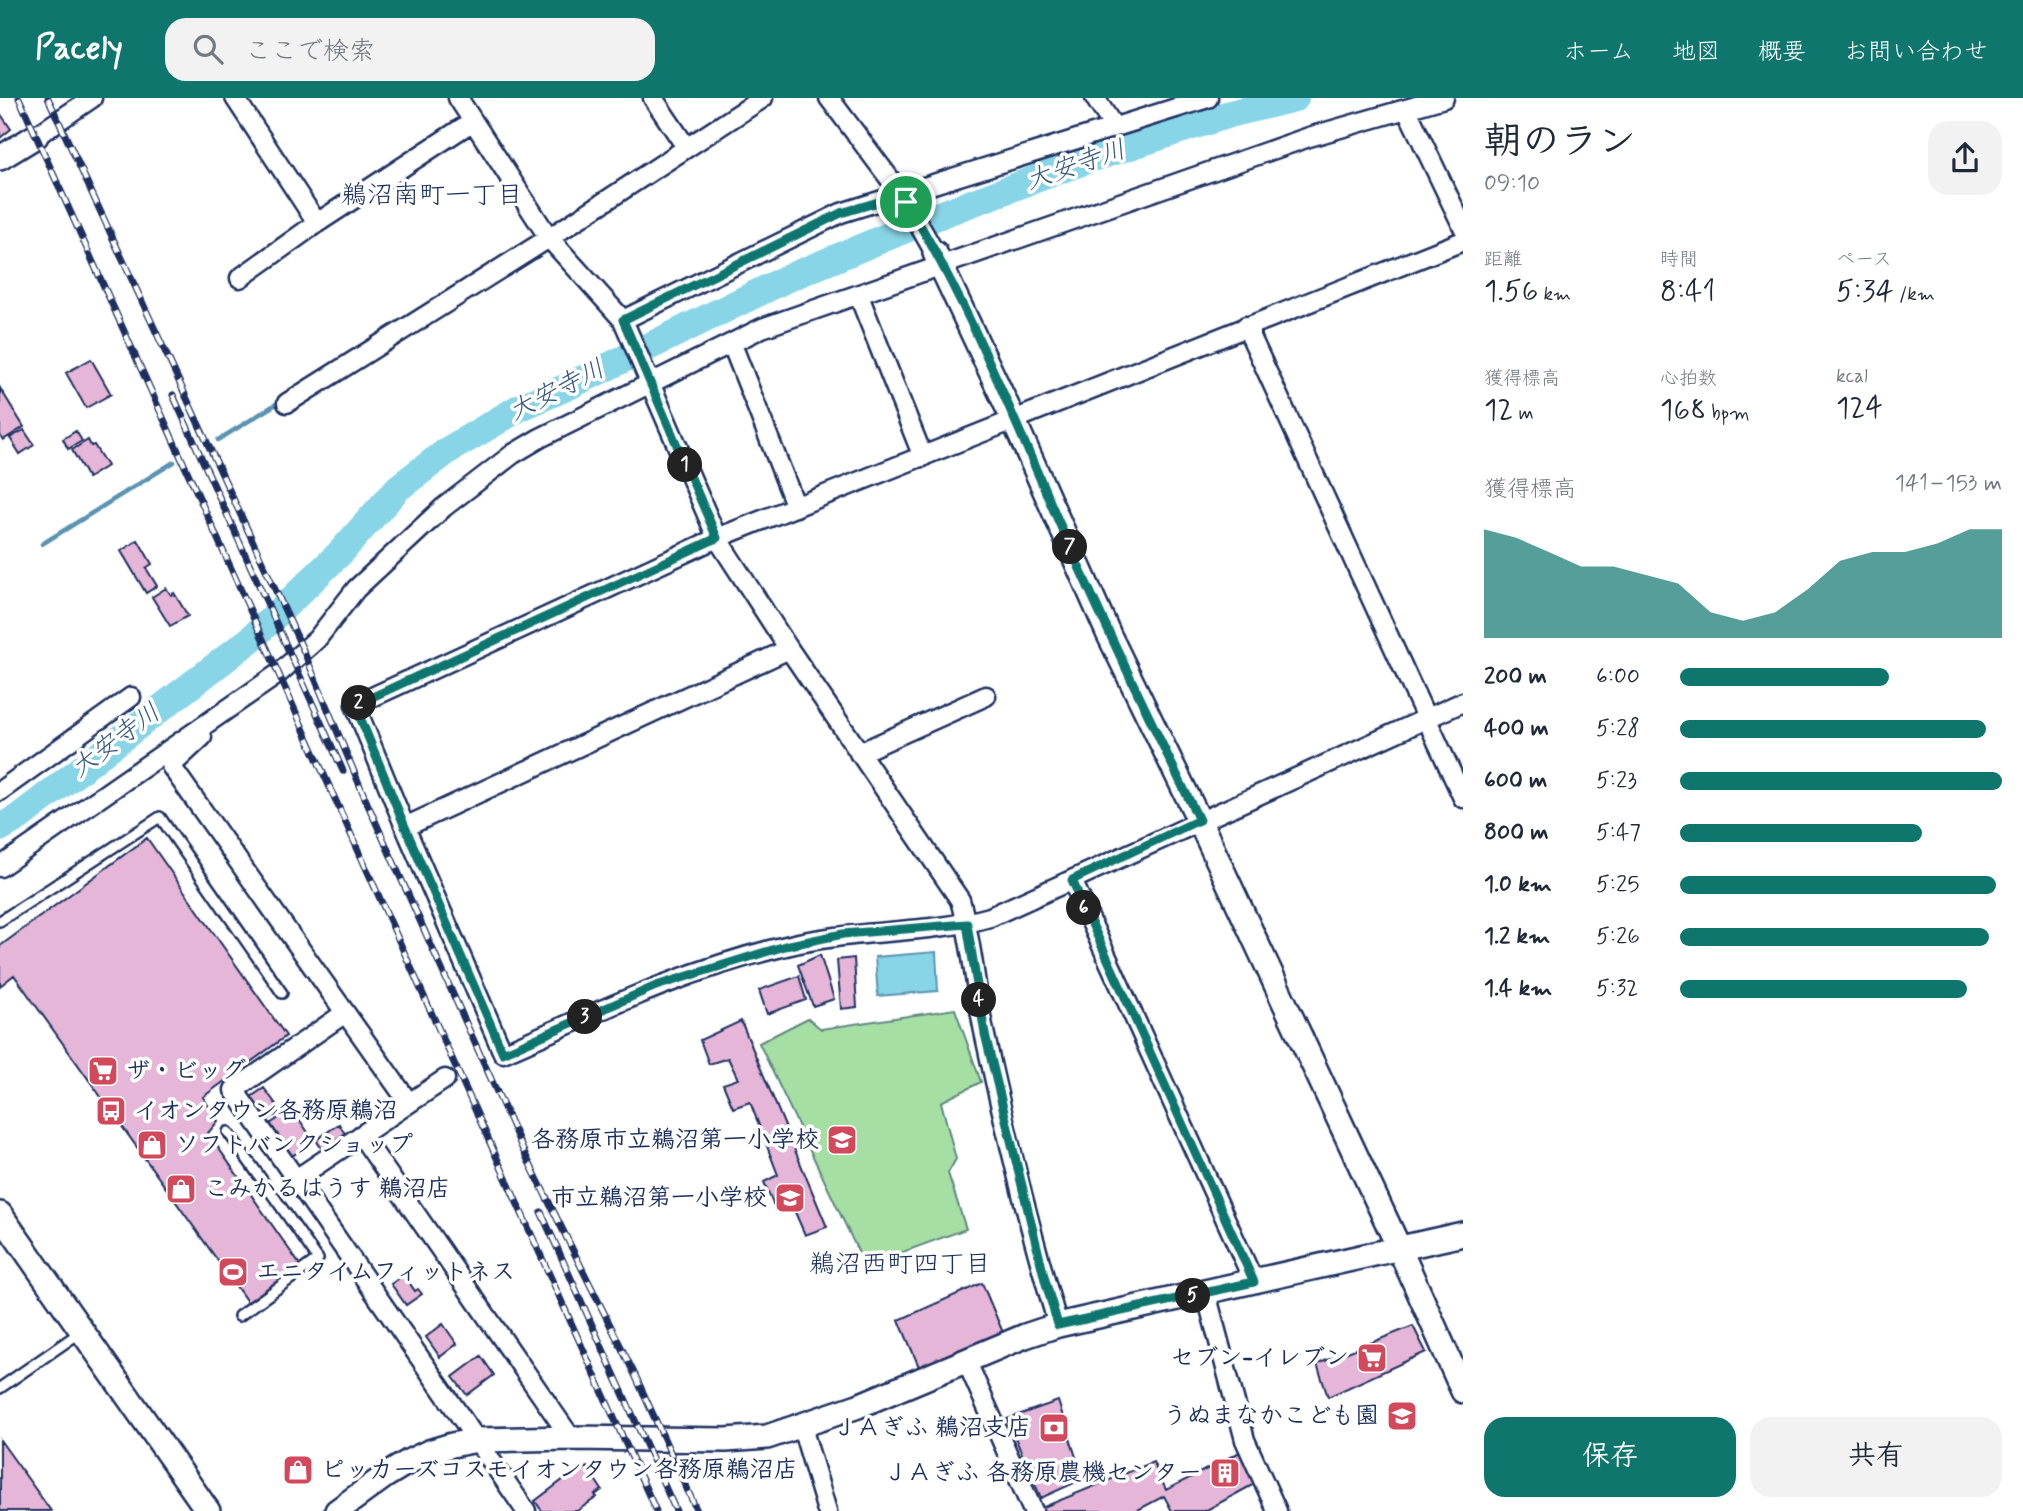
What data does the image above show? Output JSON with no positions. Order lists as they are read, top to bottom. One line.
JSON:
{"districts":["鵜沼南町一丁目","鵜沼西町四丁目"],"water":["大安寺川"],"places":{"supermarket":["ザ・ビッグ","セブン-イレブン"],"bus stop":["イオンタウン各務原鵜沼"],"school or university":["各務原市立鵜沼第一小学校","市立鵜沼第一小学校","うぬまなかこども園"],"shop":["ソフトバンクショップ","こみかるはうす 鵜沼店","ピッカーズコスモイオンタウン各務原鵜沼店"],"sports":["エニタイムフィットネス"],"bank":["ＪＡぎふ 鵜沼支店"],"building":["ＪＡぎふ 各務原農機センター"]},"page":{"header":"Pacely","search":"ここで検索","nav":["ホーム","地図","概要","お問い合わせ"],"heading":["朝のラン","09:10"],"stats":[["距離","1.56 km"],["時間","8:41"],["ペース","5:34 /km"],["獲得標高","12 m"],["心拍数","168 bpm"],["kcal","124"]],"pins":["1","7","2","6","4","3","5"],"chart":["獲得標高","141–153 m"],"list":[{"name":"200 m","note":"6:00"},{"name":"400 m","note":"5:28"},{"name":"600 m","note":"5:23"},{"name":"800 m","note":"5:47"},{"name":"1.0 km","note":"5:25"},{"name":"1.2 km","note":"5:26"},{"name":"1.4 km","note":"5:32"}],"buttons":["保存","共有"]}}
